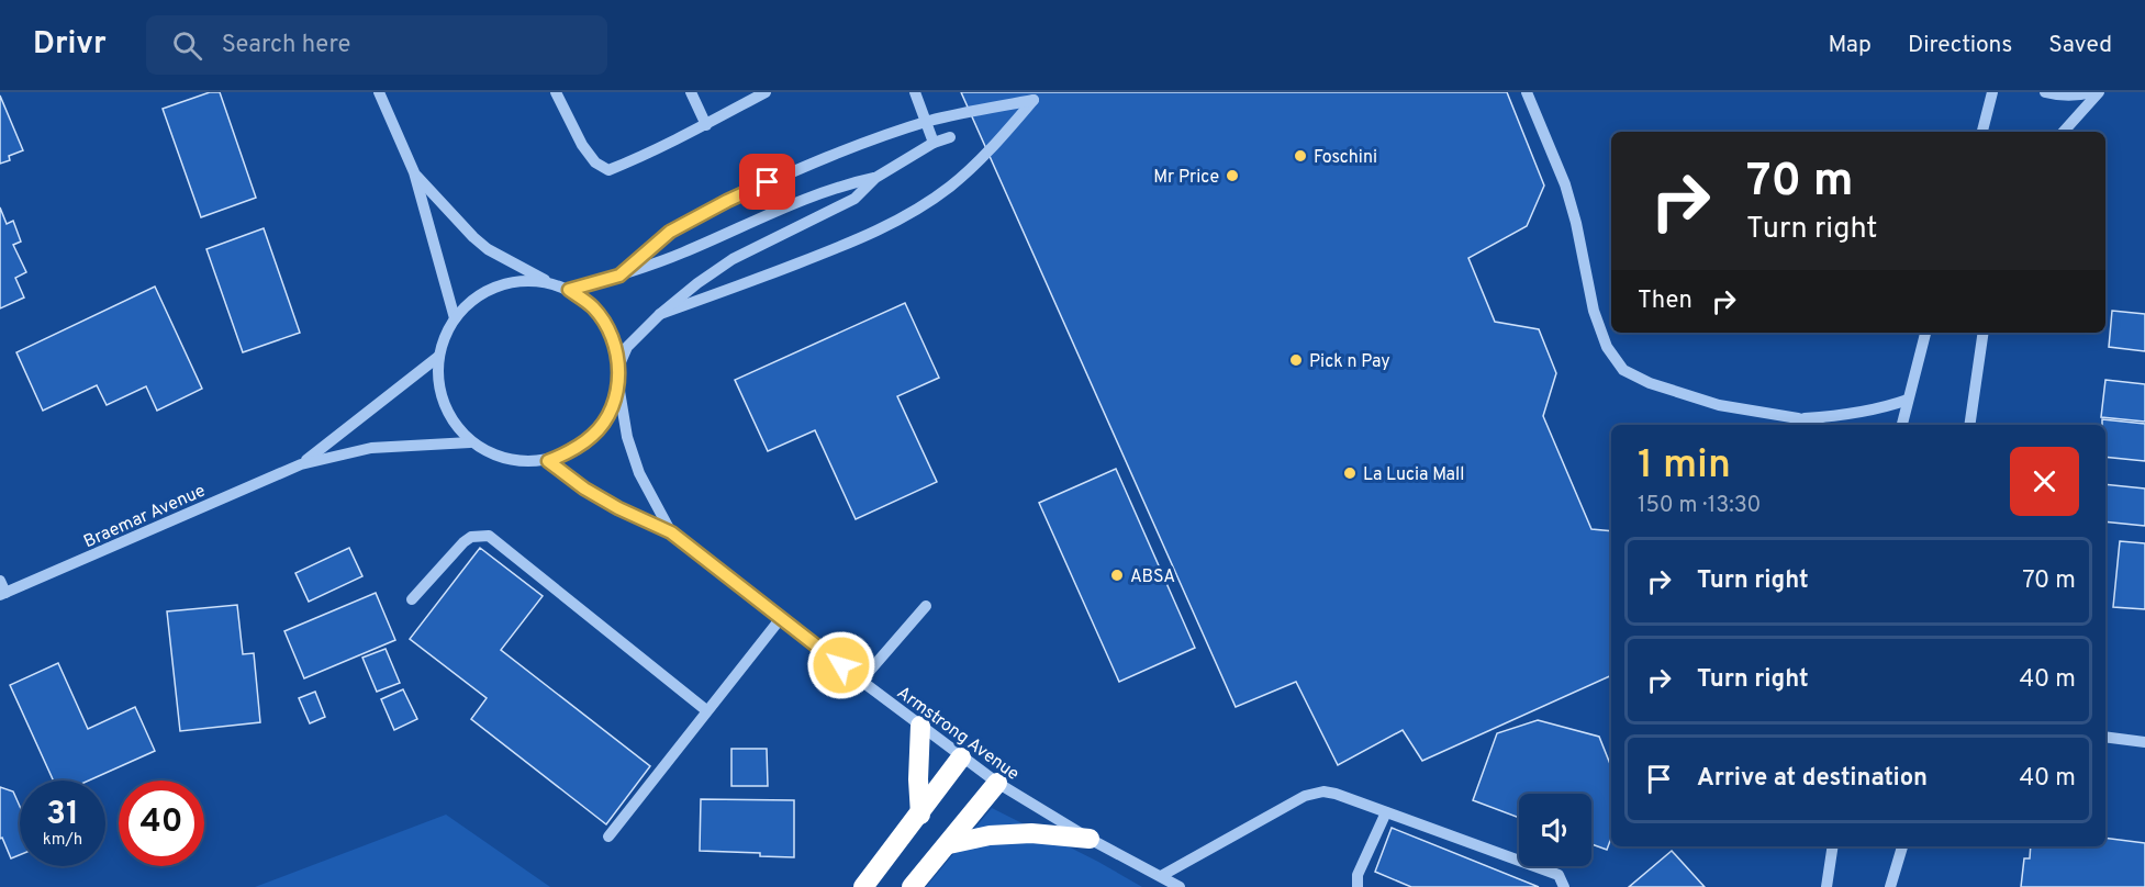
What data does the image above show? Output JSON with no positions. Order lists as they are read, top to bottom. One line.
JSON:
{"streets":{"street":["Braemar Avenue","Armstrong Avenue"]},"crossings":[["Braemar Avenue","Armstrong Avenue"]],"places":["Foschini","Mr Price","Pick n Pay","La Lucia Mall","ABSA"],"page":{"header":"Drivr","search":"Search here","nav":["Map","Directions","Saved"],"turn":["70 m","Turn right"],"then":"Then","heading":["1 min","150 m · 13:30"],"list":[{"name":"Turn right","value":"70 m"},{"name":"Turn right","value":"40 m"},{"name":"Arrive at destination","value":"40 m"}],"speed":"31 km/h","limit":"40"}}
